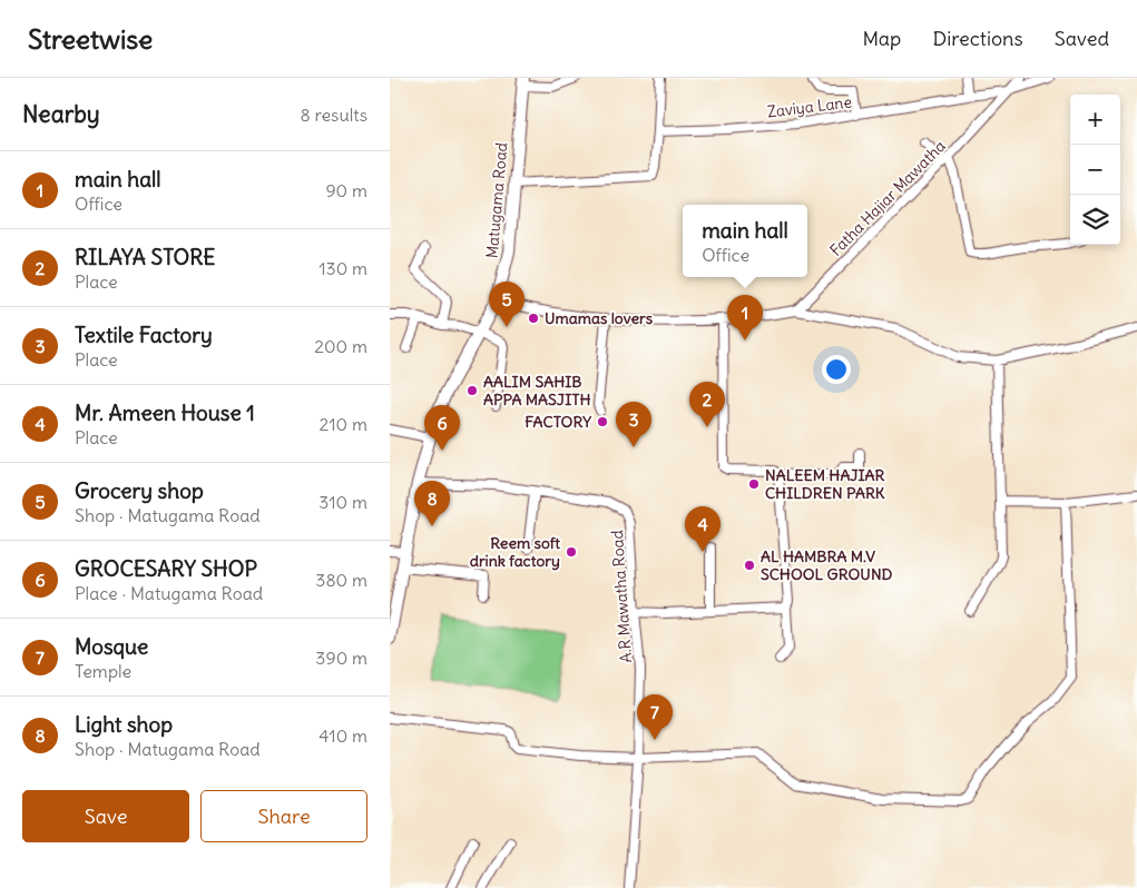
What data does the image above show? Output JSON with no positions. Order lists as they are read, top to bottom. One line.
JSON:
{"streets":{"main road":["Matugama Road"],"street":["Zaviya Lane","Fatha Hajiar Mawatha","A.R Mawatha Road"]},"crossings":[["Zaviya Lane","Fatha Hajiar Mawatha"],["Matugama Road","A.R Mawatha Road"]],"places":["Umamas lovers","AALIM SAHIB APPA MASJITH","FACTORY","NALEEM HAJIAR CHILDREN PARK","Reem soft drink factory","AL HAMBRA M.V SCHOOL GROUND"],"page":{"header":"Streetwise","nav":["Map","Directions","Saved"],"heading":["Nearby","8 results"],"map_buttons":["+","−"],"list":[{"mark":"1","name":"main hall","note":"Office","value":"90 m"},{"mark":"2","name":"RILAYA STORE","note":"Place","value":"130 m"},{"mark":"3","name":"Textile Factory","note":"Place","value":"200 m"},{"mark":"4","name":"Mr. Ameen House 1","note":"Place","value":"210 m"},{"mark":"5","name":"Grocery shop","note":"Shop · Matugama Road","value":"310 m"},{"mark":"6","name":"GROCESARY SHOP","note":"Place · Matugama Road","value":"380 m"},{"mark":"7","name":"Mosque","note":"Temple","value":"390 m"},{"mark":"8","name":"Light shop","note":"Shop · Matugama Road","value":"410 m"}],"popup":["main hall","Office"],"pins":["5","1","2","3","6","8","4","7"],"buttons":["Save","Share"]}}
